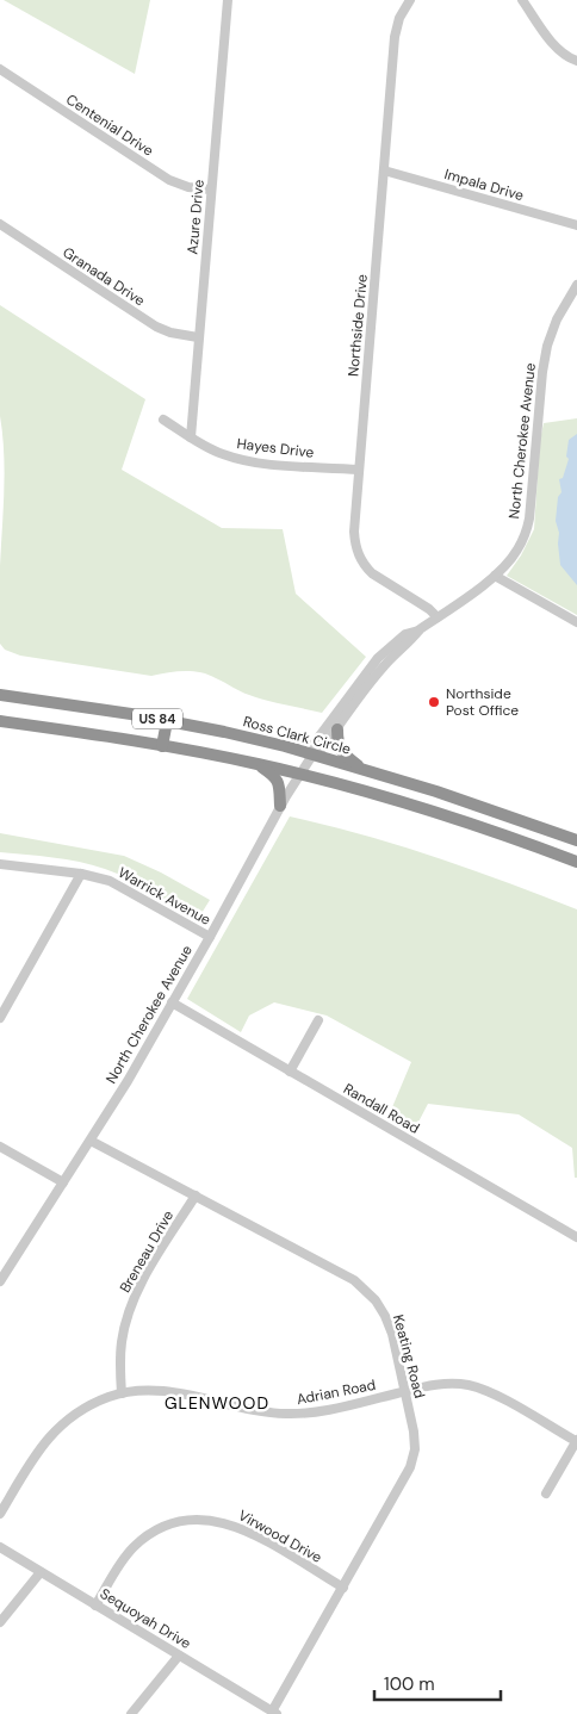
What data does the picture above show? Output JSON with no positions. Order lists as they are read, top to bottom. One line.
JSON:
{"streets":{"highway":["US 84","Ross Clark Circle"],"street":["Centenial Drive","Impala Drive","Azure Drive","Granada Drive","Northside Drive","North Cherokee Avenue","Hayes Drive","Warrick Avenue","Randall Road","Breneau Drive","Keating Road","Adrian Road","Virwood Drive","Sequoyah Drive"]},"crossings":[["Centenial Drive","Azure Drive"],["Impala Drive","Northside Drive"],["Azure Drive","Granada Drive"],["Azure Drive","Hayes Drive"],["Northside Drive","North Cherokee Avenue"],["Northside Drive","Hayes Drive"],["North Cherokee Avenue","US 84"],["North Cherokee Avenue","Ross Clark Circle"],["North Cherokee Avenue","Warrick Avenue"],["North Cherokee Avenue","Randall Road"],["North Cherokee Avenue","Keating Road"],["Breneau Drive","Keating Road"],["Breneau Drive","Adrian Road"],["Keating Road","Adrian Road"],["Keating Road","Virwood Drive"],["Keating Road","Sequoyah Drive"],["Virwood Drive","Sequoyah Drive"]],"districts":["GLENWOOD"],"places":["Northside Post Office"],"scale_bar":"100 m"}
